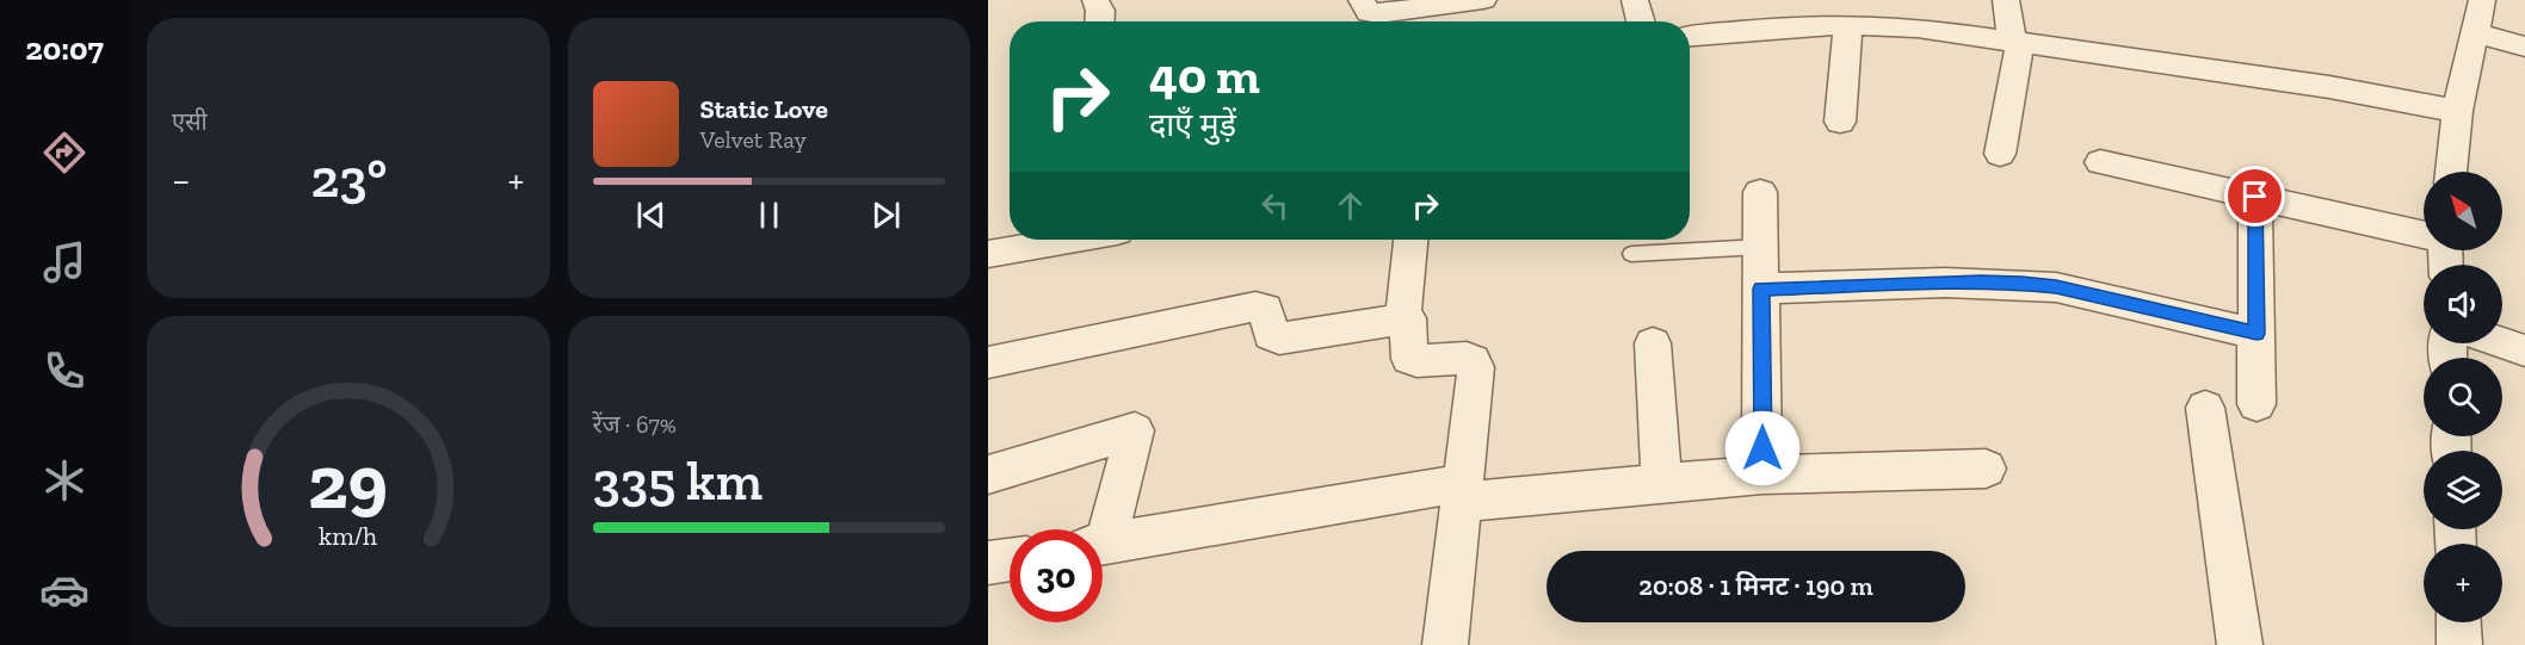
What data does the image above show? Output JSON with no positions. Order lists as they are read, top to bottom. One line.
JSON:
{"north":"top left","page":{"tabs":"20:07","tile":["एसी",["रेंज · 67%","335 km"]],"turn":["40 m","दाएँ मुड़ें"],"song":["Static Love","Velvet Ray"],"heat":["−","23°","+"],"map_buttons":"+","limit":"30","trip":"20:08 · 1 मिनट · 190 m","gauge":["29","km/h"]}}
